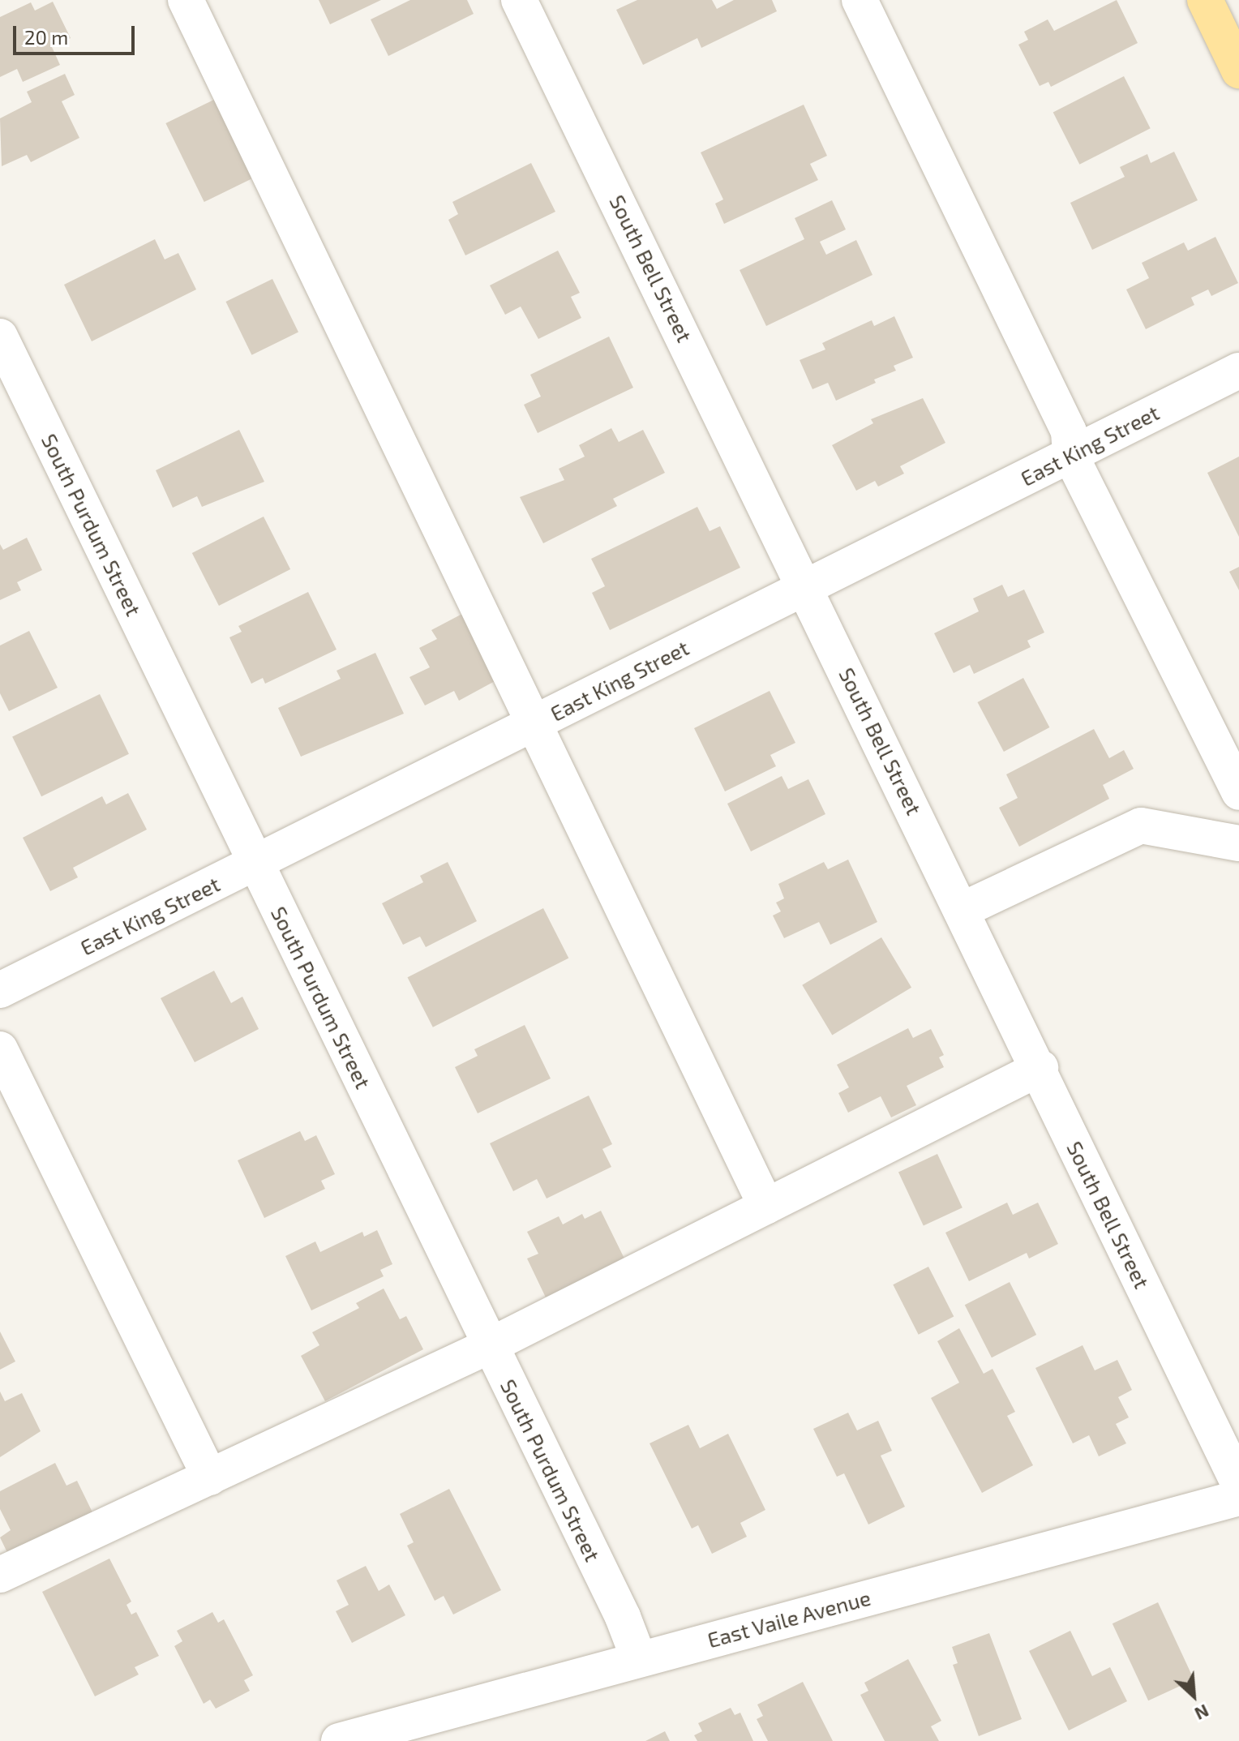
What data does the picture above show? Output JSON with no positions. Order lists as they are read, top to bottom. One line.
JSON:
{"streets":{"street":["South Bell Street","East King Street","South Purdum Street","East Vaile Avenue"]},"crossings":[["South Bell Street","East King Street"],["East King Street","South Purdum Street"],["South Purdum Street","East Vaile Avenue"]],"scale_bar":"20 m","north":"bottom right"}
